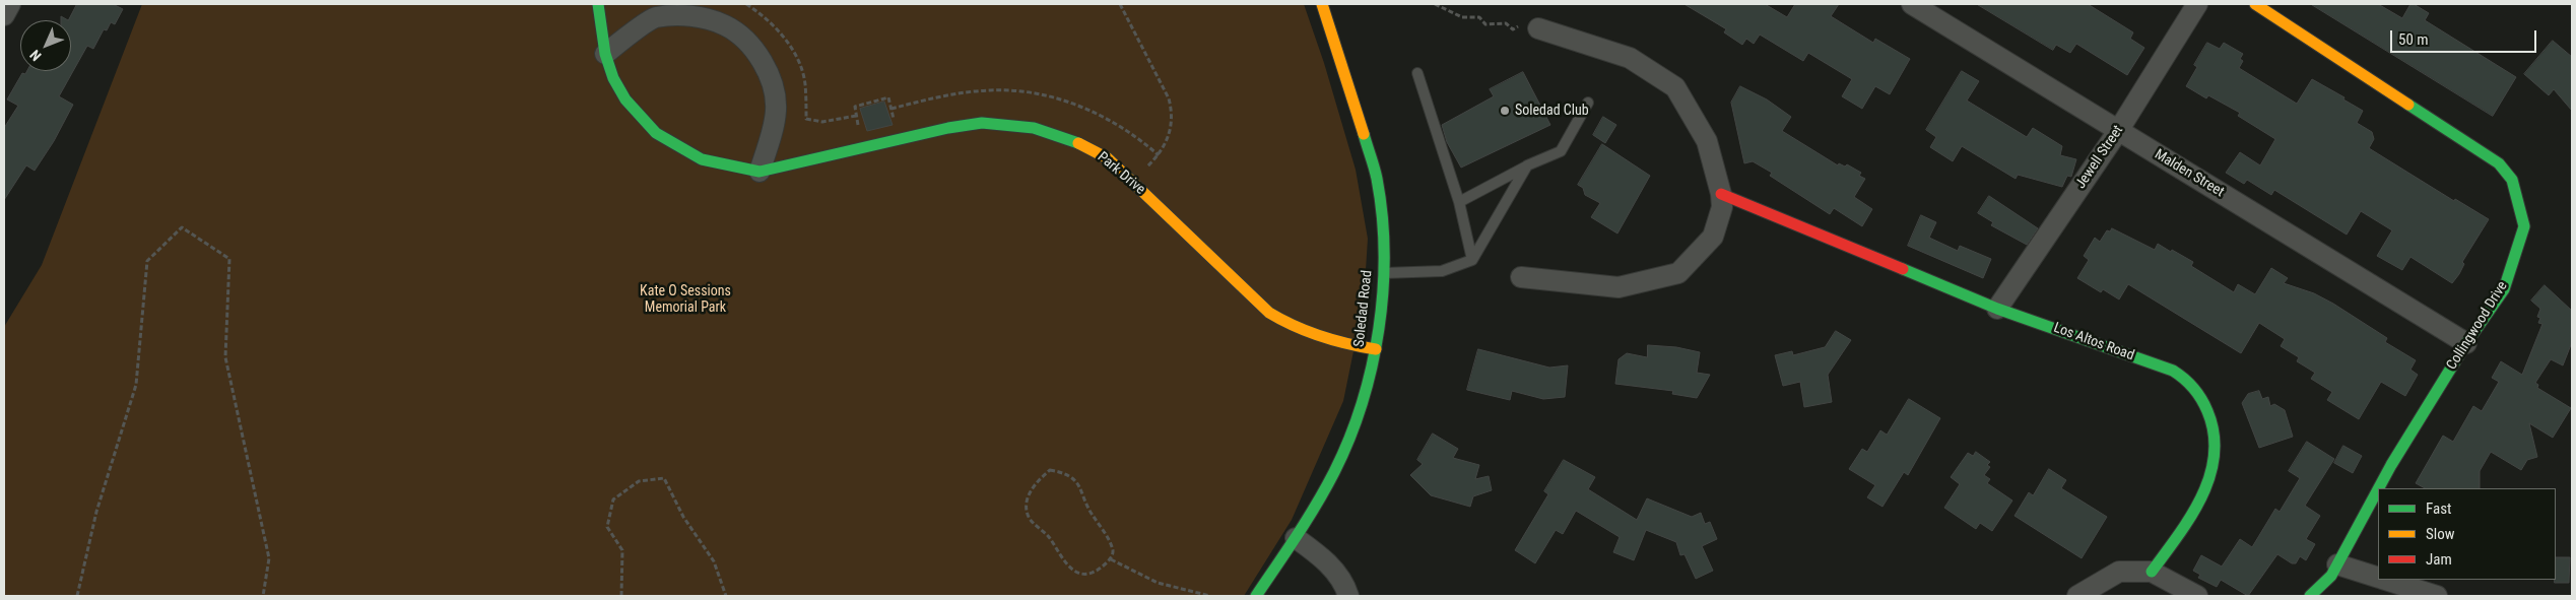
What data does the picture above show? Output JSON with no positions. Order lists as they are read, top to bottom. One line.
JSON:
{"streets":{"street":["Jewell Street","Park Drive","Malden Street","Soledad Road","Collingwood Drive","Los Altos Road"]},"crossings":[["Jewell Street","Malden Street"],["Jewell Street","Los Altos Road"],["Park Drive","Soledad Road"],["Malden Street","Collingwood Drive"]],"parks":["Kate O Sessions Memorial Park"],"places":["Soledad Club"],"legend":["Fast","Slow","Jam"],"scale_bar":"50 m","north":"bottom left"}
